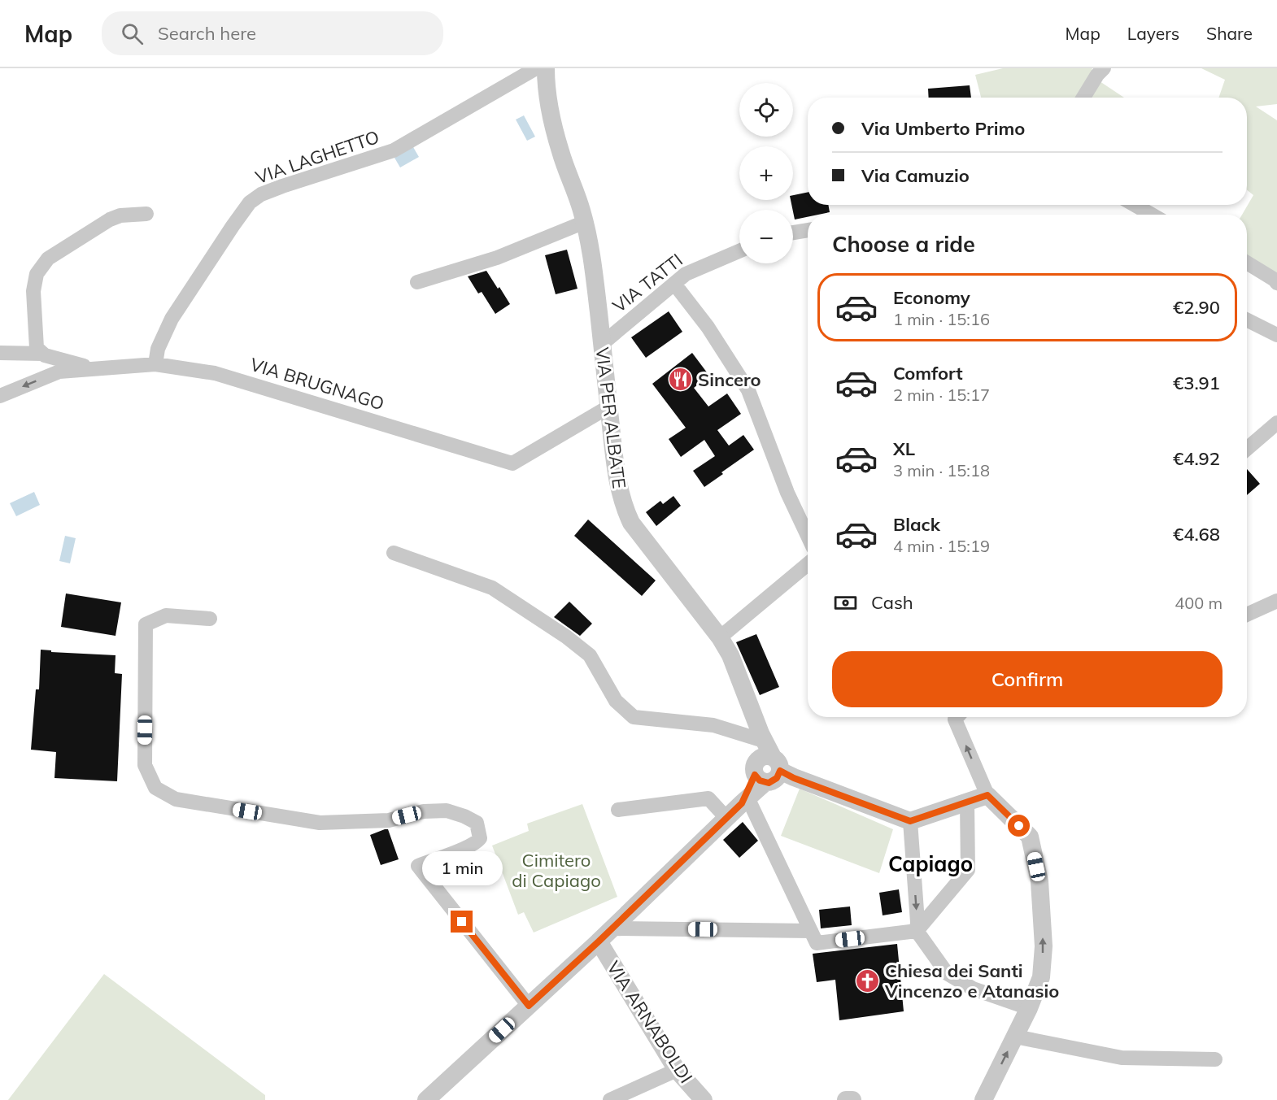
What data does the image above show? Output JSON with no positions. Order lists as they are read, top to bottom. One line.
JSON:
{"streets":{"street":["VIA LAGHETTO","VIA TATTI","VIA BRUGNAGO","VIA PER ALBATE","VIA ARNABOLDI"]},"crossings":[["VIA LAGHETTO","VIA BRUGNAGO"],["VIA TATTI","VIA PER ALBATE"],["VIA BRUGNAGO","VIA PER ALBATE"]],"districts":["Capiago"],"parks":["Cimitero di Capiago"],"places":{"restaurant":["Sincero"],"church":["Chiesa dei Santi Vincenzo e Atanasio"]},"page":{"header":"Map","search":"Search here","nav":["Map","Layers","Share"],"map_buttons":["+","−"],"banner":["Via Umberto Primo","Via Camuzio"],"heading":"Choose a ride","list":[{"name":"Economy","note":"1 min · 15:16","value":"€2.90"},{"name":"Comfort","note":"2 min · 15:17","value":"€3.91"},{"name":"XL","note":"3 min · 15:18","value":"€4.92"},{"name":"Black","note":"4 min · 15:19","value":"€4.68"}],"pay":["Cash","400 m"],"buttons":"Confirm","bubble":"1 min"}}
